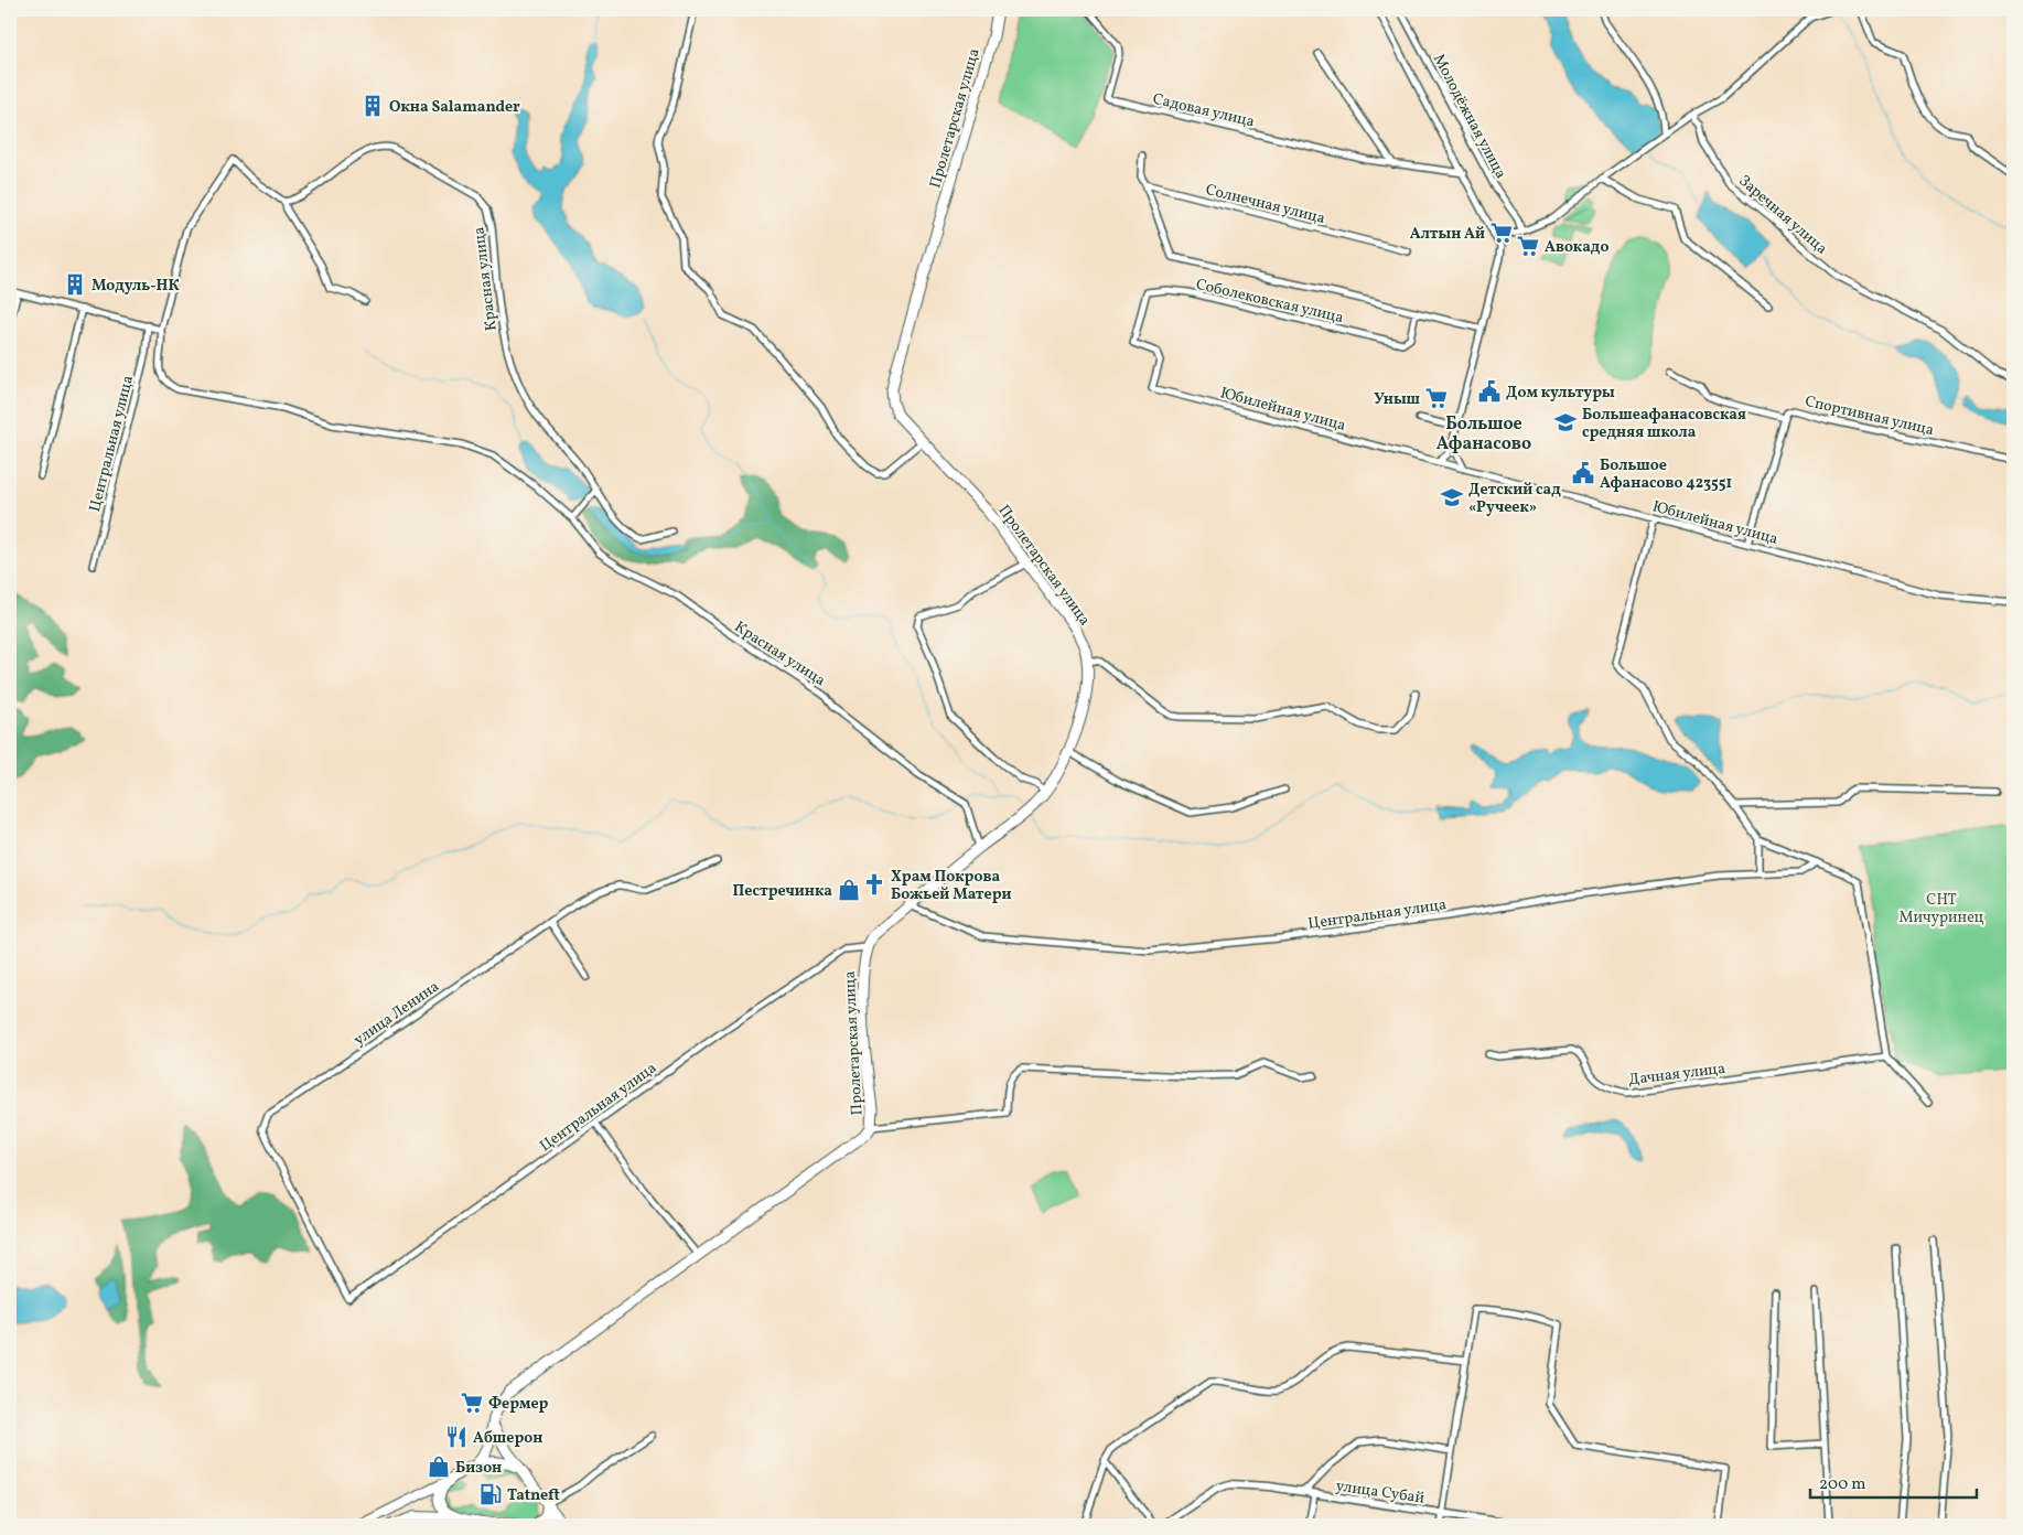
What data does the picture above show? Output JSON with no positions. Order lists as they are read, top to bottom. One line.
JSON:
{"streets":{"main road":["Пролетарская улица"],"street":["Садовая улица","Молодёжная улица","Солнечная улица","Заречная улица","Красная улица","Соболековская улица","Юбилейная улица","Спортивная улица","Центральная улица","улица Ленина","Дачная улица","улица Субай"]},"crossings":[["Пролетарская улица","Красная улица"],["Пролетарская улица","Центральная улица"],["Соболековская улица","Юбилейная улица"],["Центральная улица","улица Ленина"]],"districts":["Большое Афанасово"],"parks":["СНТ Мичуринец"],"places":{"building":["Окна Salamander","Модуль-НК"],"supermarket":["Алтын Ай","Авокадо","Уныш","Фермер"],"public building":["Дом культуры","Большое Афанасово 423551"],"school or university":["Большеафанасовская средняя школа","Детский сад «Ручеек»"],"church":["Храм Покрова Божьей Матери"],"shop":["Пестречинка","Бизон"],"restaurant":["Абшерон"],"fuel station":["Tatneft"]},"scale_bar":"200 m"}
